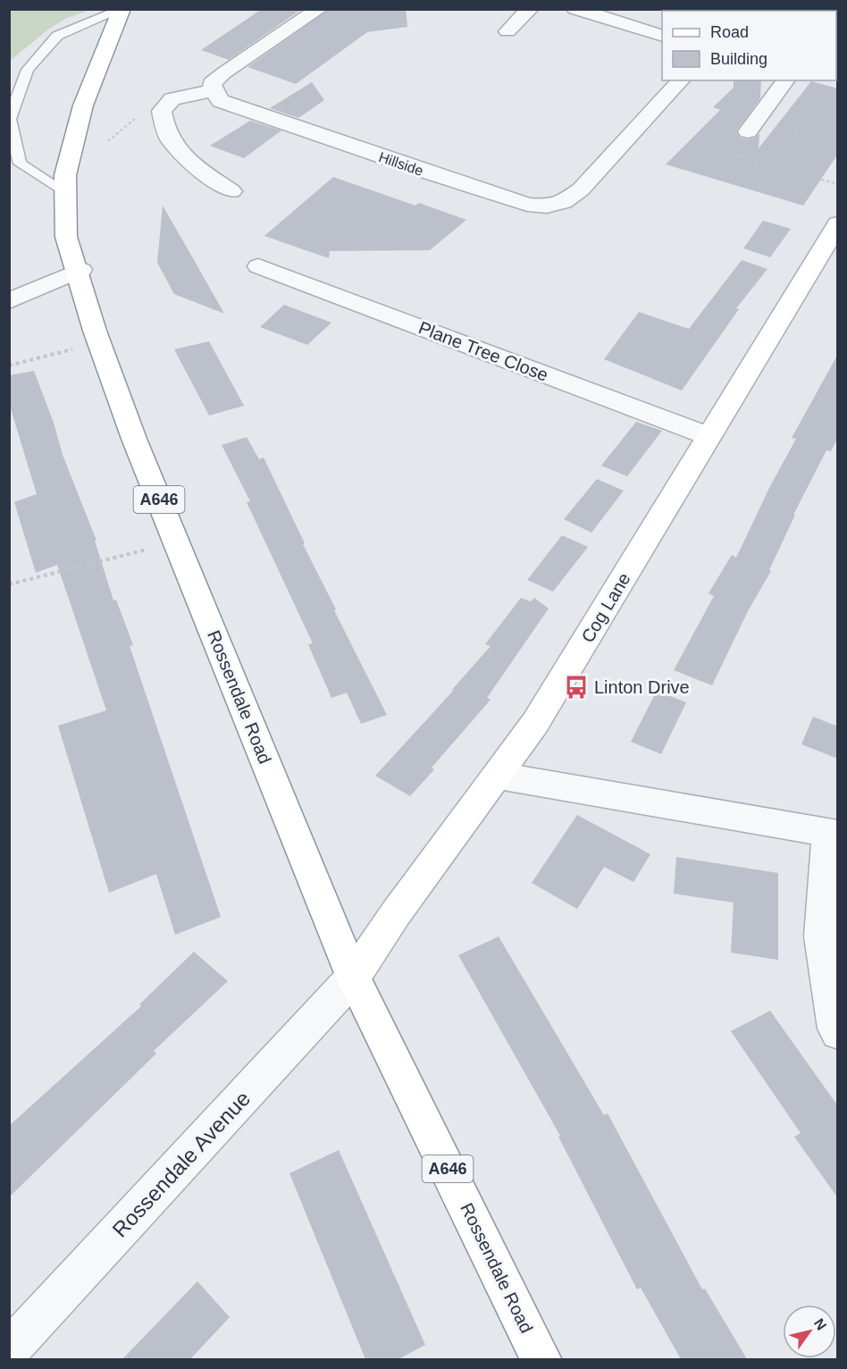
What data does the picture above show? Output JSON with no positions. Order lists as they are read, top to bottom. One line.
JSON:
{"streets":{"main road":["A646","Cog Lane","Rossendale Road"],"street":["Hillside","Plane Tree Close","Rossendale Avenue"]},"crossings":[["Plane Tree Close","Cog Lane"],["Cog Lane","Rossendale Road"],["Cog Lane","Rossendale Avenue"],["Rossendale Road","Rossendale Avenue"]],"places":{"bus stop":["Linton Drive"]},"legend":["Road","Building"],"north":"top right"}
